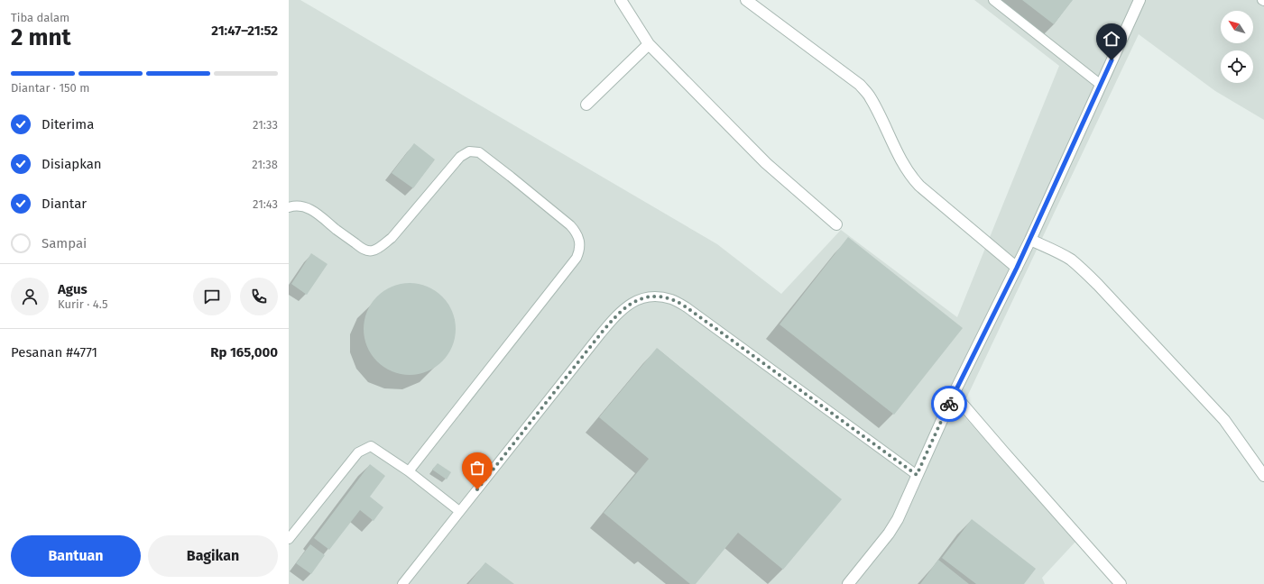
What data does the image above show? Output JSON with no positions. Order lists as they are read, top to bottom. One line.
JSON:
{"north":"top left","page":{"heading":["2 mnt","Tiba dalam","21:47–21:52"],"panel":["Agus","Kurir · 4.5","Pesanan #4771","Rp 165,000"],"bar":"Diantar · 150 m","list":[["Diterima","21:33"],["Disiapkan","21:38"],["Diantar","21:43"],"Sampai"],"buttons":["Bantuan","Bagikan"]}}
